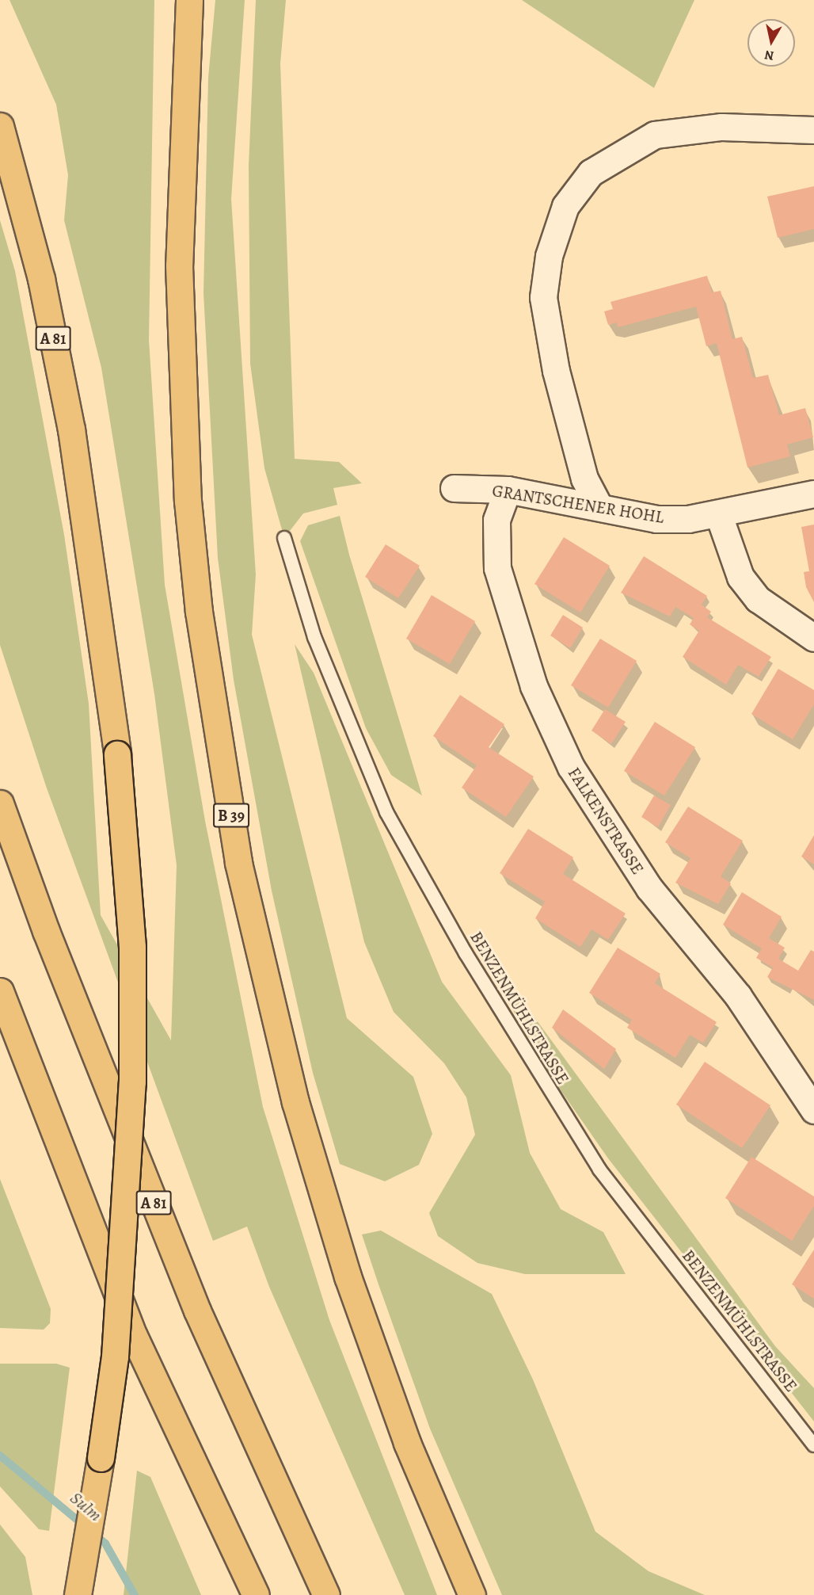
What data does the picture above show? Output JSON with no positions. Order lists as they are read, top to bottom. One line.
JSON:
{"streets":{"main road":["A 81","B 39"],"street":["GRANTSCHENER HOHL","FALKENSTRASSE"],"lane":["BENZENMÜHLSTRASSE"]},"crossings":[["GRANTSCHENER HOHL","FALKENSTRASSE"]],"water":["Sulm"],"north":"bottom"}
